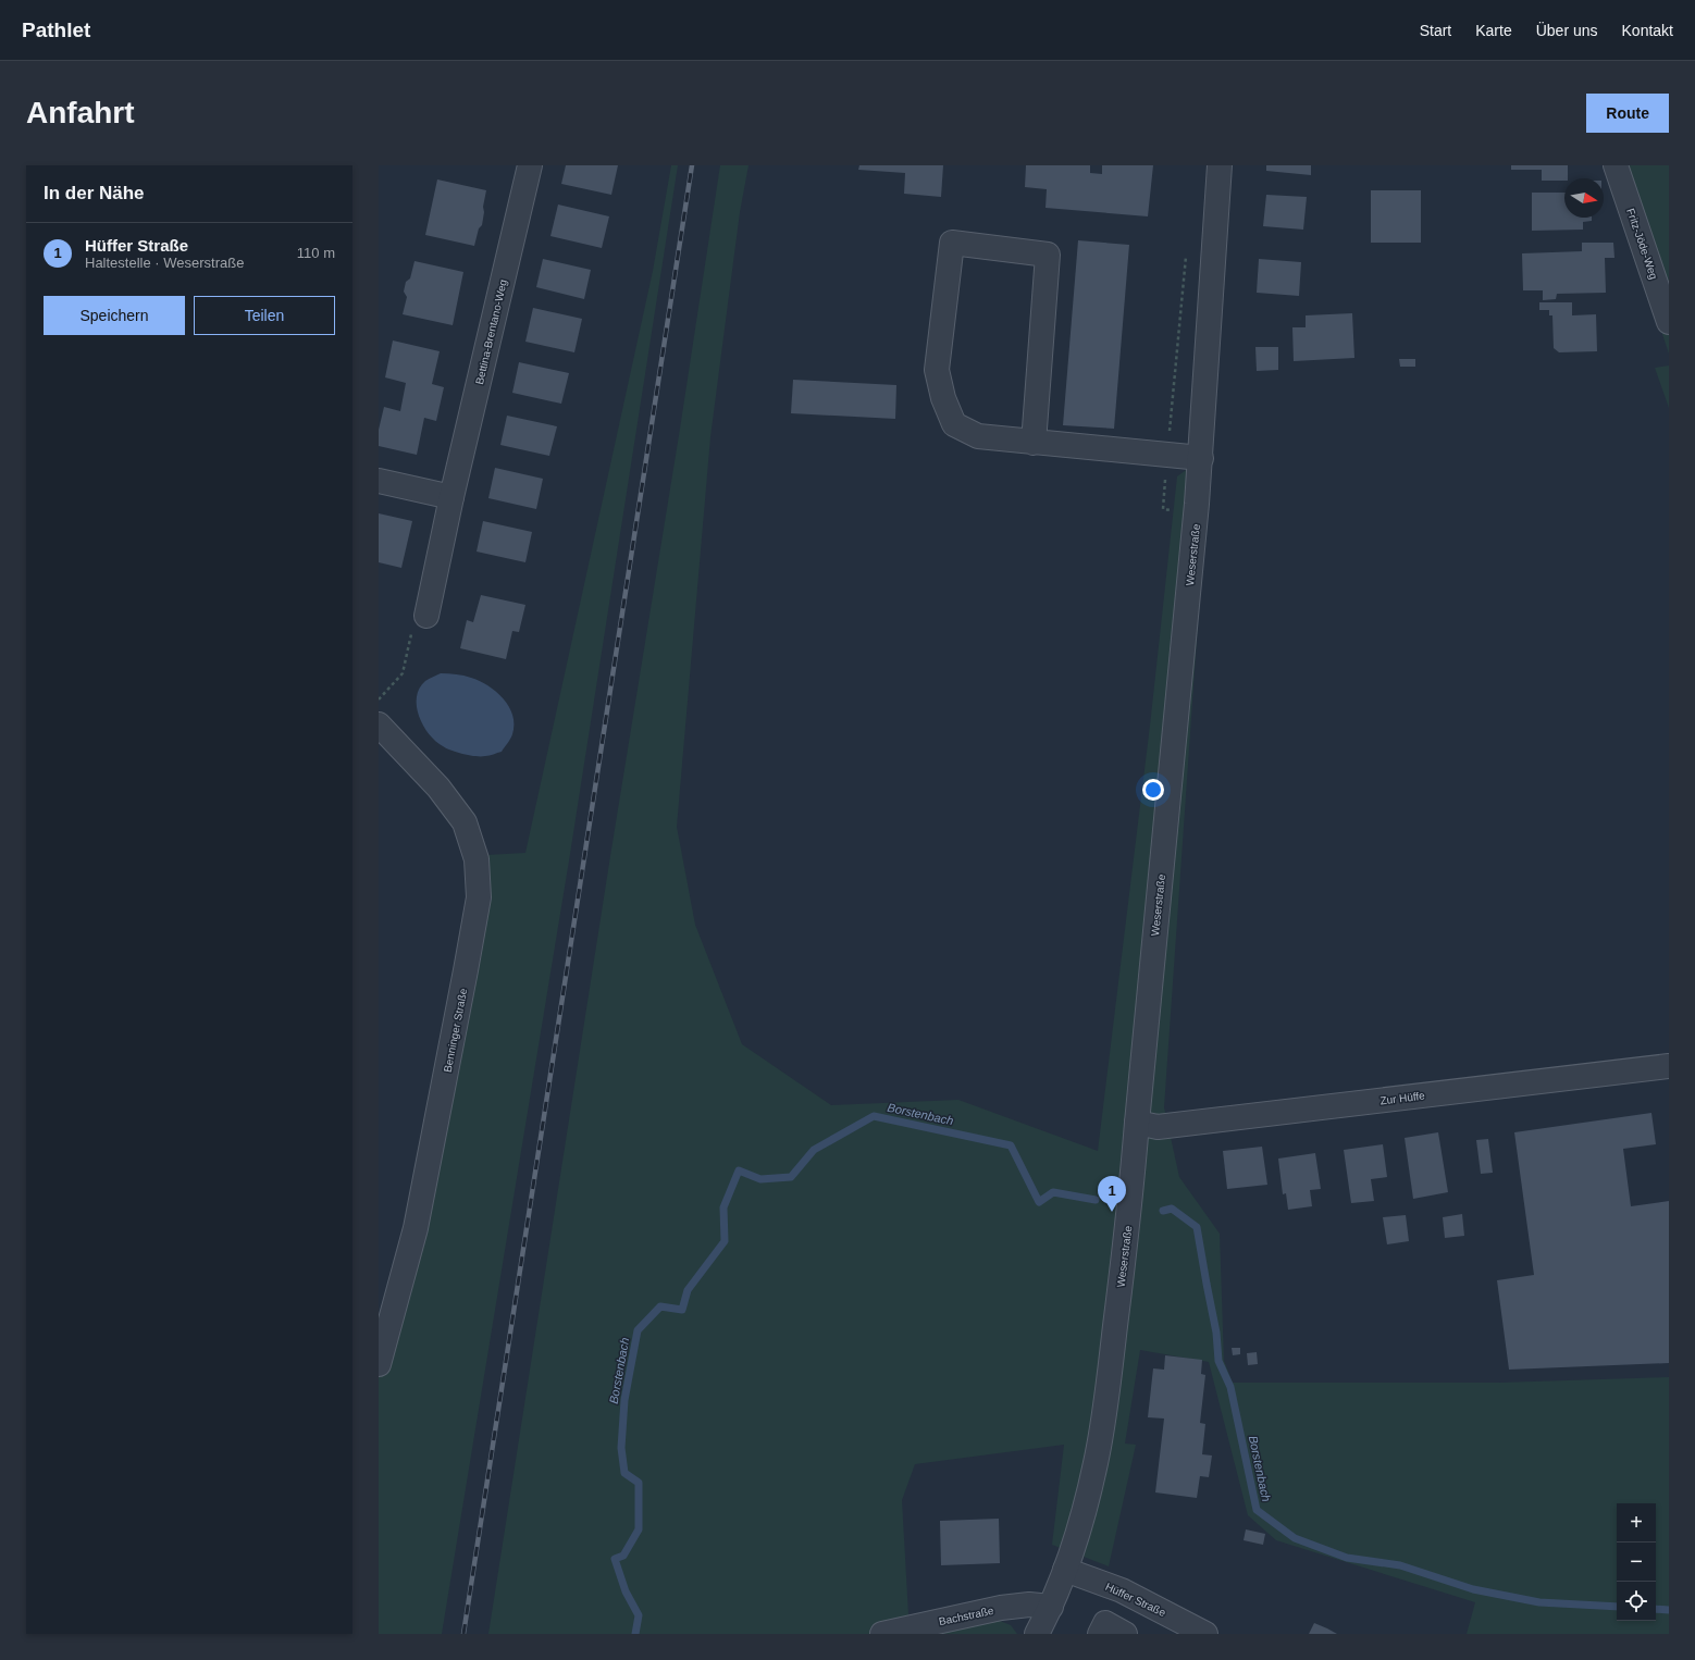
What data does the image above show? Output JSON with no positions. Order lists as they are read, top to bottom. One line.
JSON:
{"streets":{"street":["Fritz-Jöde-Weg","Bettina-Brentano-Weg","Weserstraße","Benninger Straße","Zur Hüffe","Hüffer Straße","Bachstraße"]},"crossings":[["Weserstraße","Zur Hüffe"],["Weserstraße","Hüffer Straße"],["Weserstraße","Bachstraße"]],"water":["Borstenbach"],"north":"right","page":{"header":"Pathlet","nav":["Start","Karte","Über uns","Kontakt"],"buttons":["Route",["Speichern","Teilen"]],"title":"Anfahrt","heading":"In der Nähe","list":[{"mark":"1","name":"Hüffer Straße","note":"Haltestelle · Weserstraße","value":"110 m"}],"pins":"1","map_buttons":["+","−"]}}
